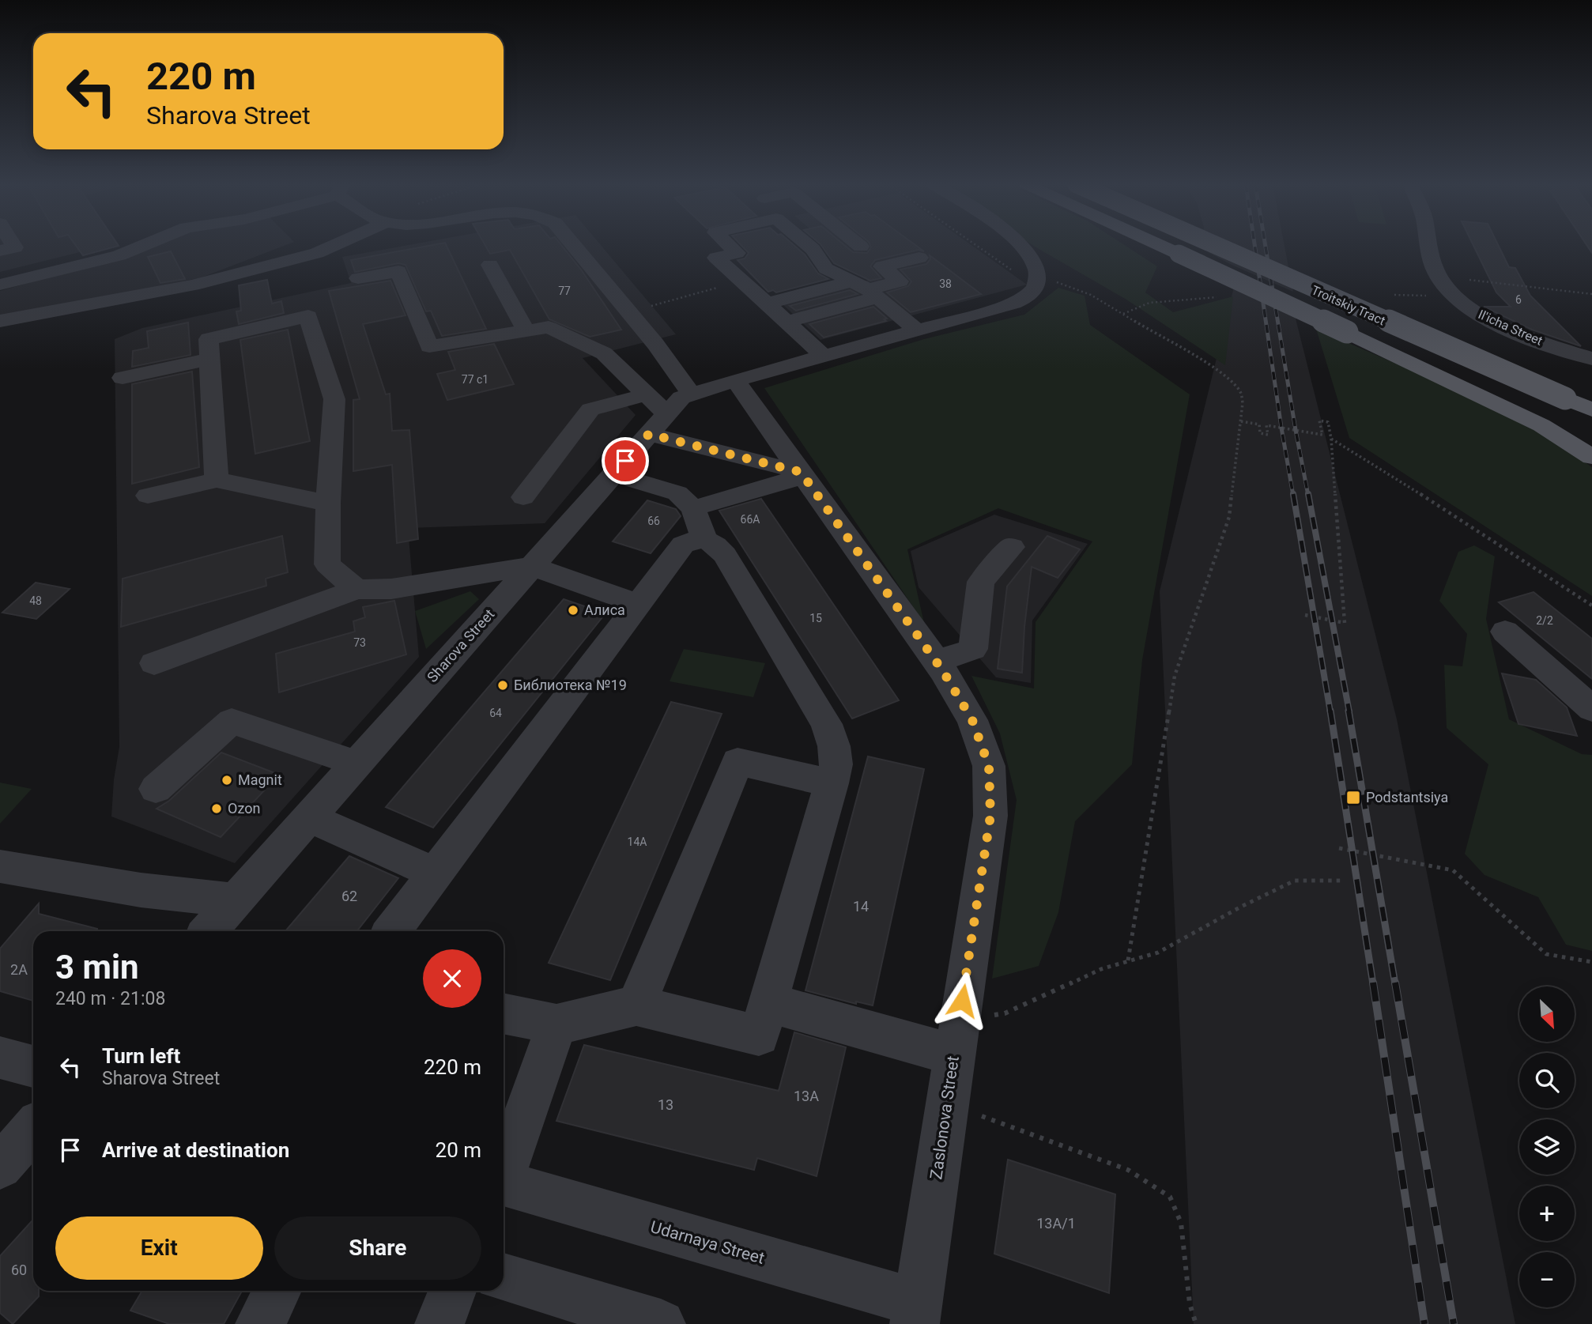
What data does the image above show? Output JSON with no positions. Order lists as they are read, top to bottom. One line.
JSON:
{"streets":{"main road":["Troitskiy Tract"],"street":["Il'icha Street","Sharova Street","Zaslonova Street","Udarnaya Street"]},"crossings":[["Sharova Street","Zaslonova Street"],["Zaslonova Street","Udarnaya Street"]],"places":{"other":["Алиса","Библиотека №19","Magnit","Ozon"],"transit":["Podstantsiya"]},"house_numbers":["38","77","6","77 с1","66А","66","48","15","2/2","73","64","14А","62","14","2А","13А","13","13А/1","60"],"north":"bottom right","page":{"turn":["220 m","Sharova Street"],"heading":["3 min","240 m · 21:08"],"map_buttons":["+","−"],"list":[{"name":"Turn left","note":"Sharova Street","value":"220 m"},{"name":"Arrive at destination","value":"20 m"}],"buttons":["Exit","Share"]}}
